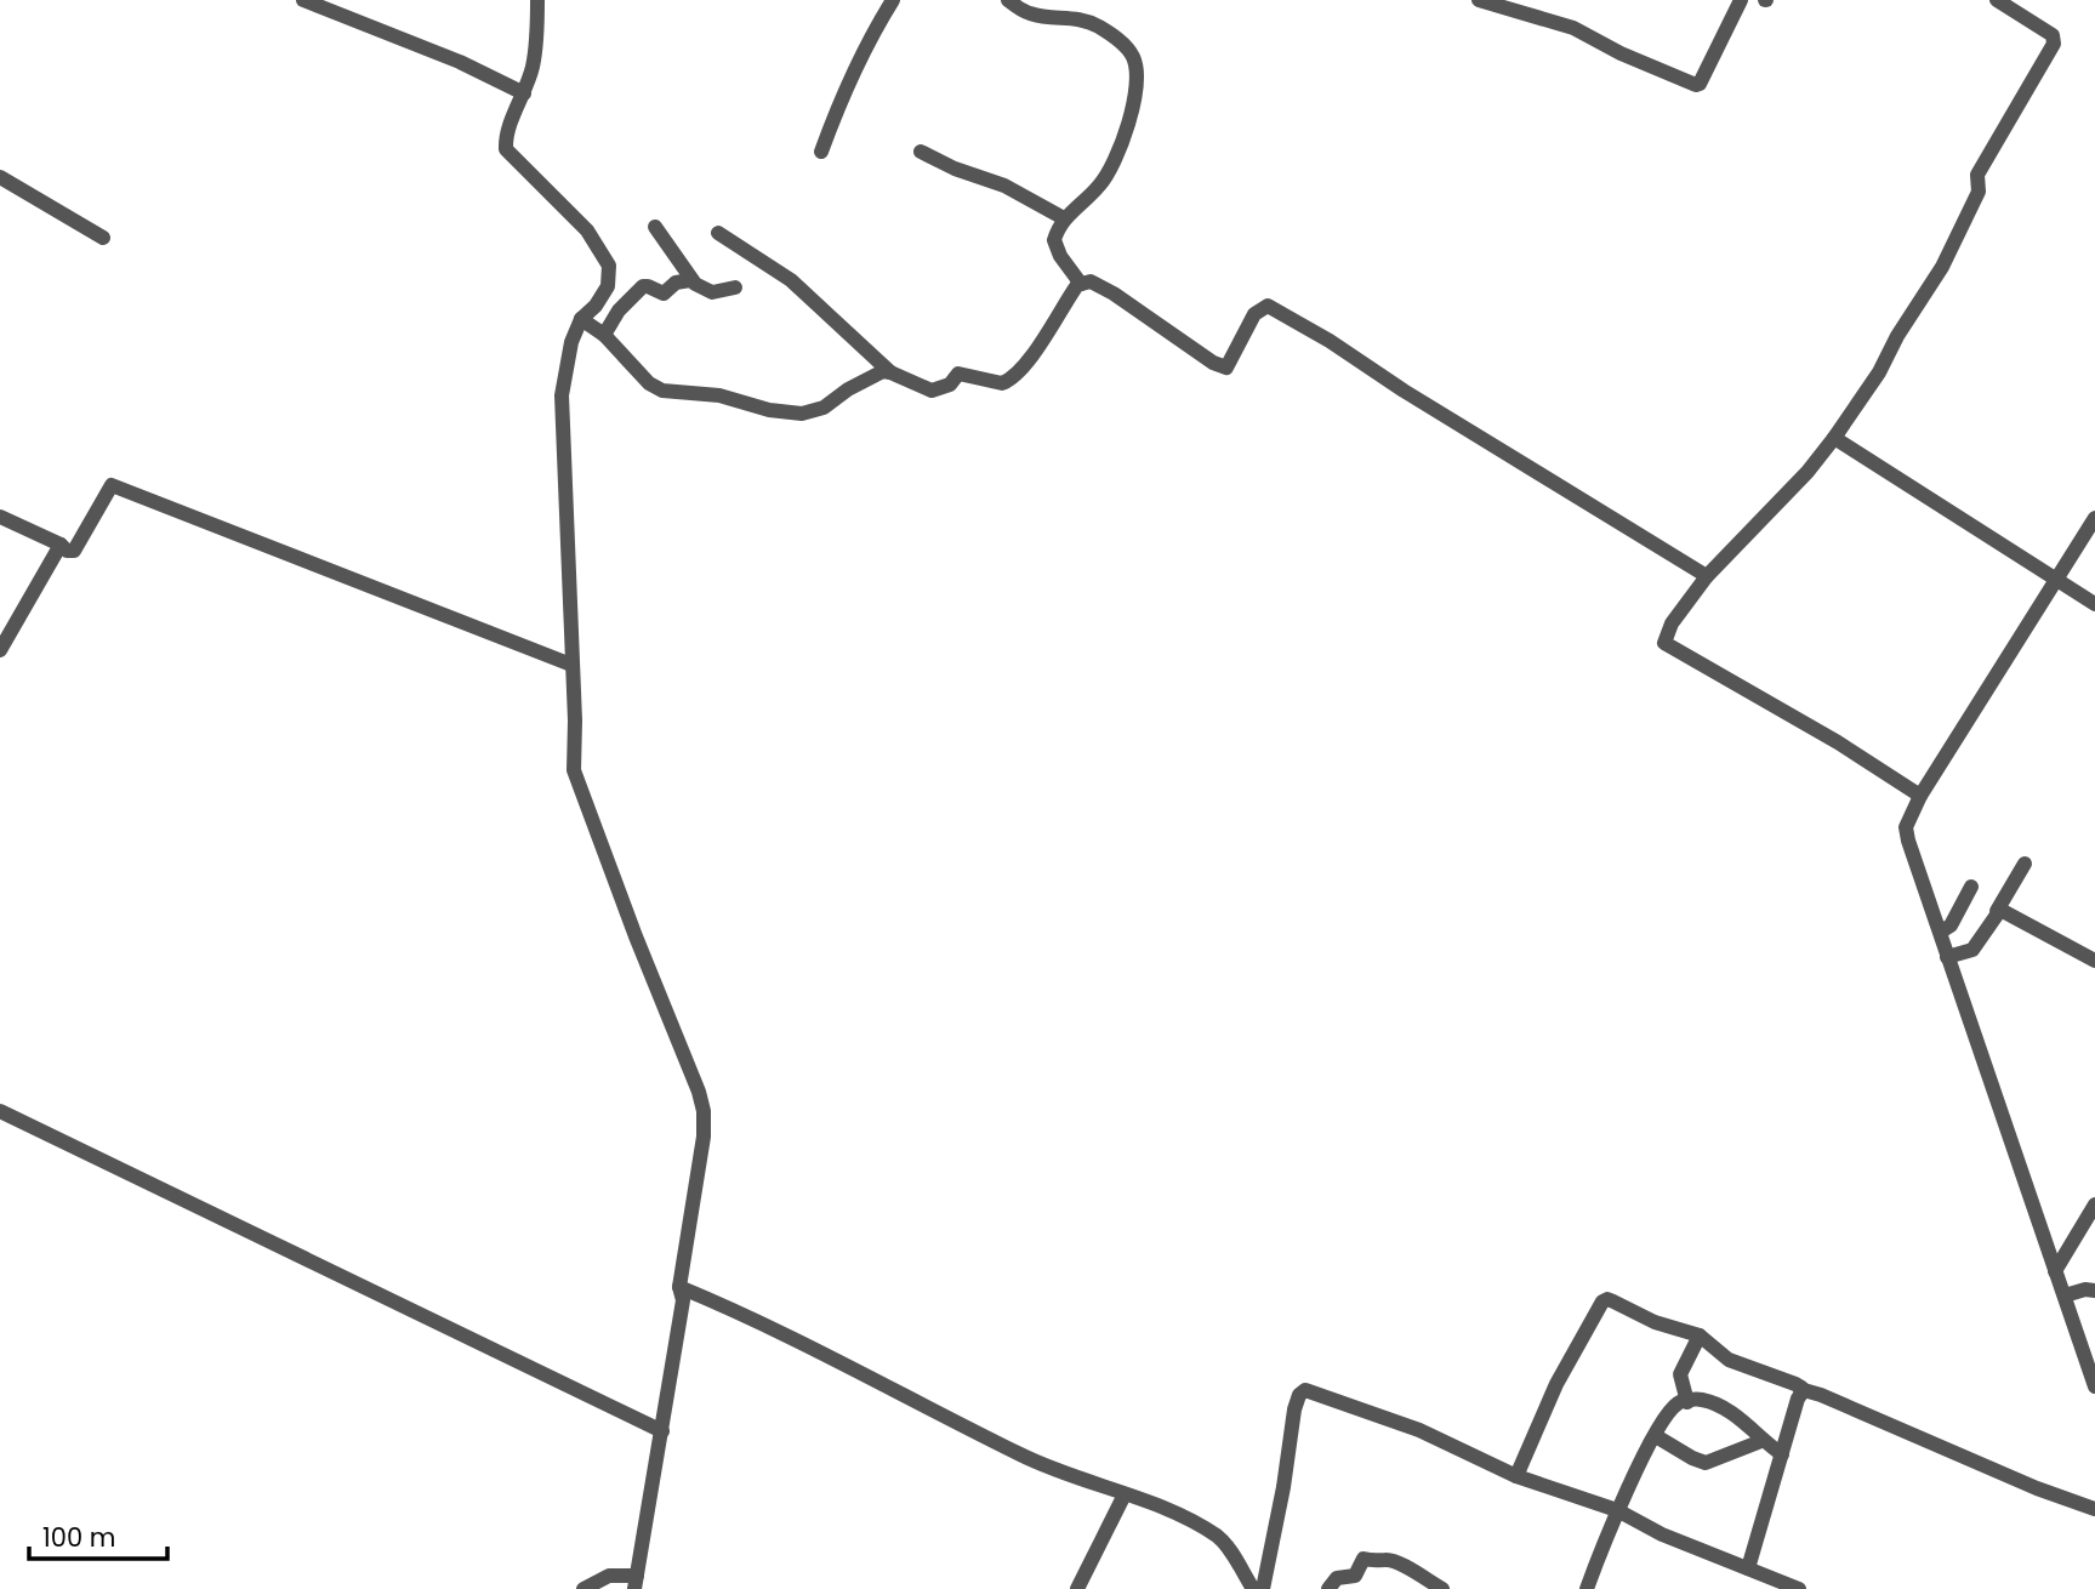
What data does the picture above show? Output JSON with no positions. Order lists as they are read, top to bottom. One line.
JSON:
{"scale_bar":"100 m"}
